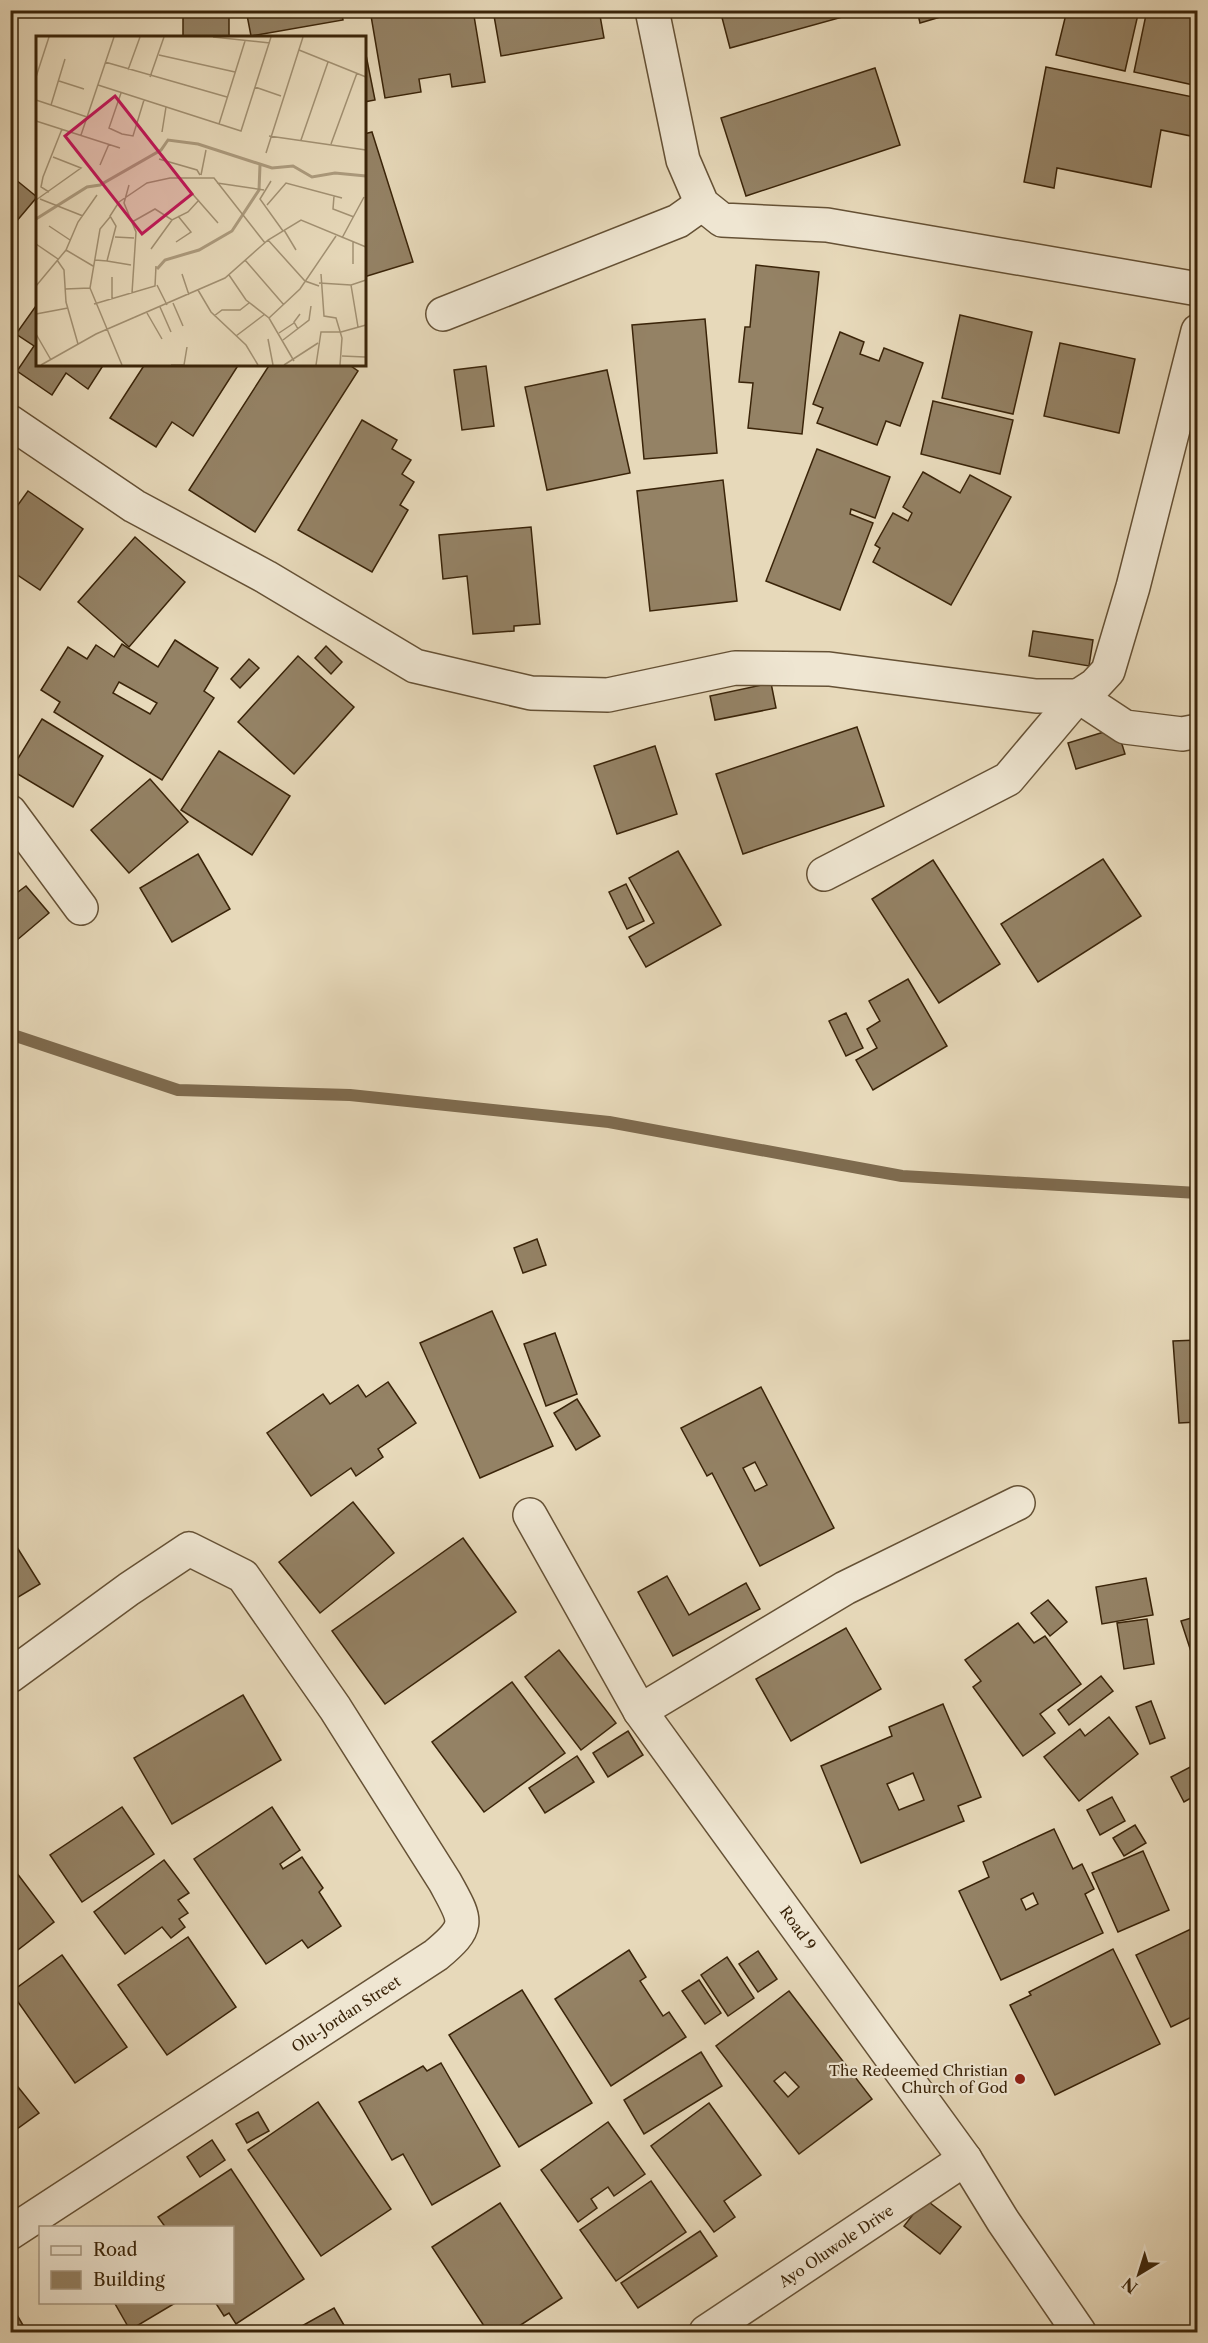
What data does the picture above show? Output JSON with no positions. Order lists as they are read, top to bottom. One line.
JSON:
{"streets":{"street":["Road 9","Olu-Jordan Street","Ayo Oluwole Drive"]},"crossings":[["Road 9","Ayo Oluwole Drive"]],"places":["The Redeemed Christian Church of God"],"legend":["Road","Building"],"north":"bottom left"}
